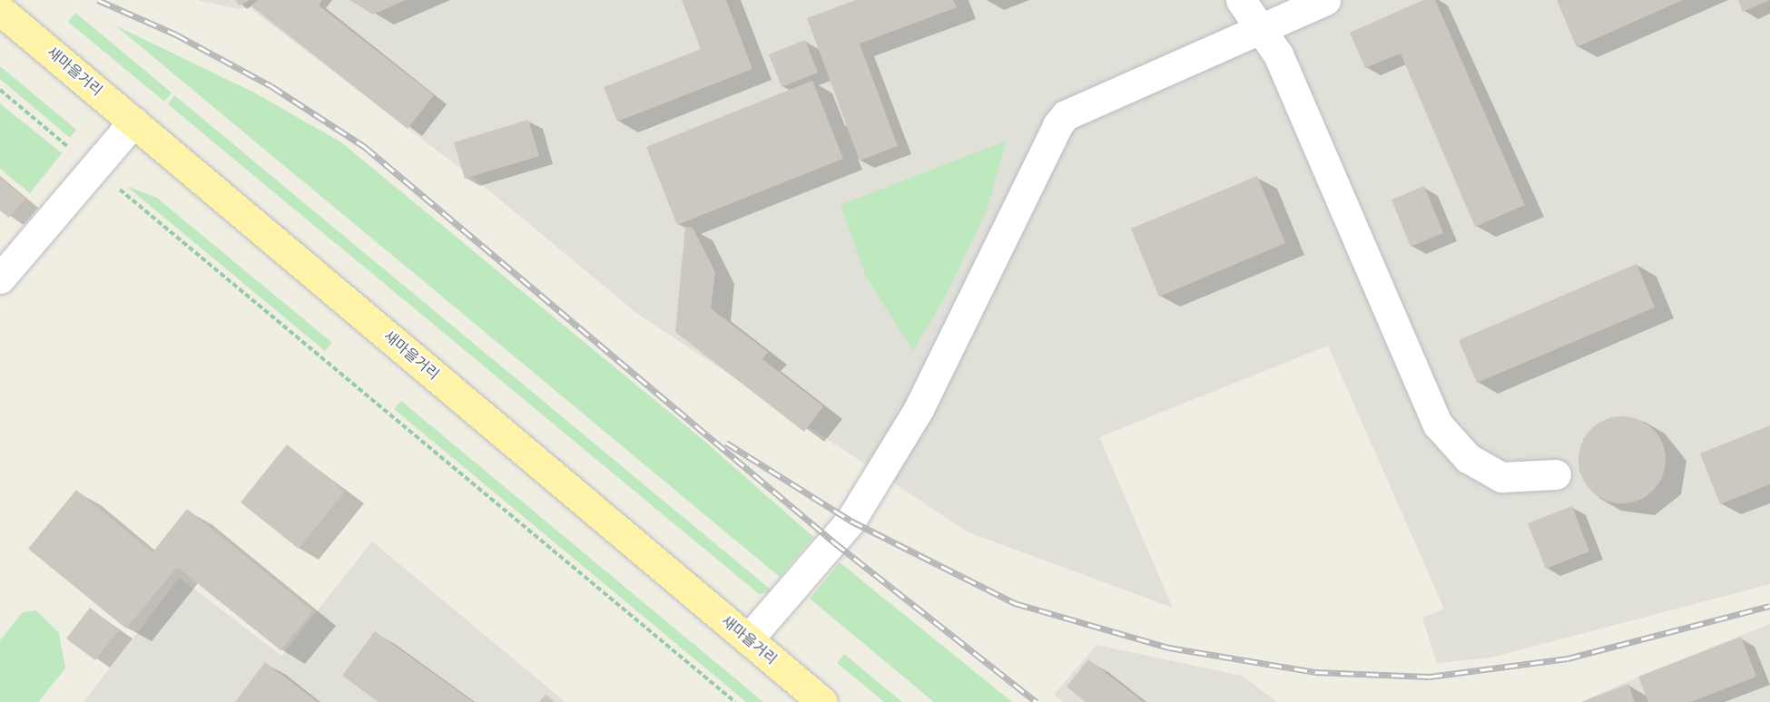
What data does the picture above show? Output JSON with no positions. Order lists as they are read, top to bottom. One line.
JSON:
{"streets":{"main road":["새마을거리"]}}
